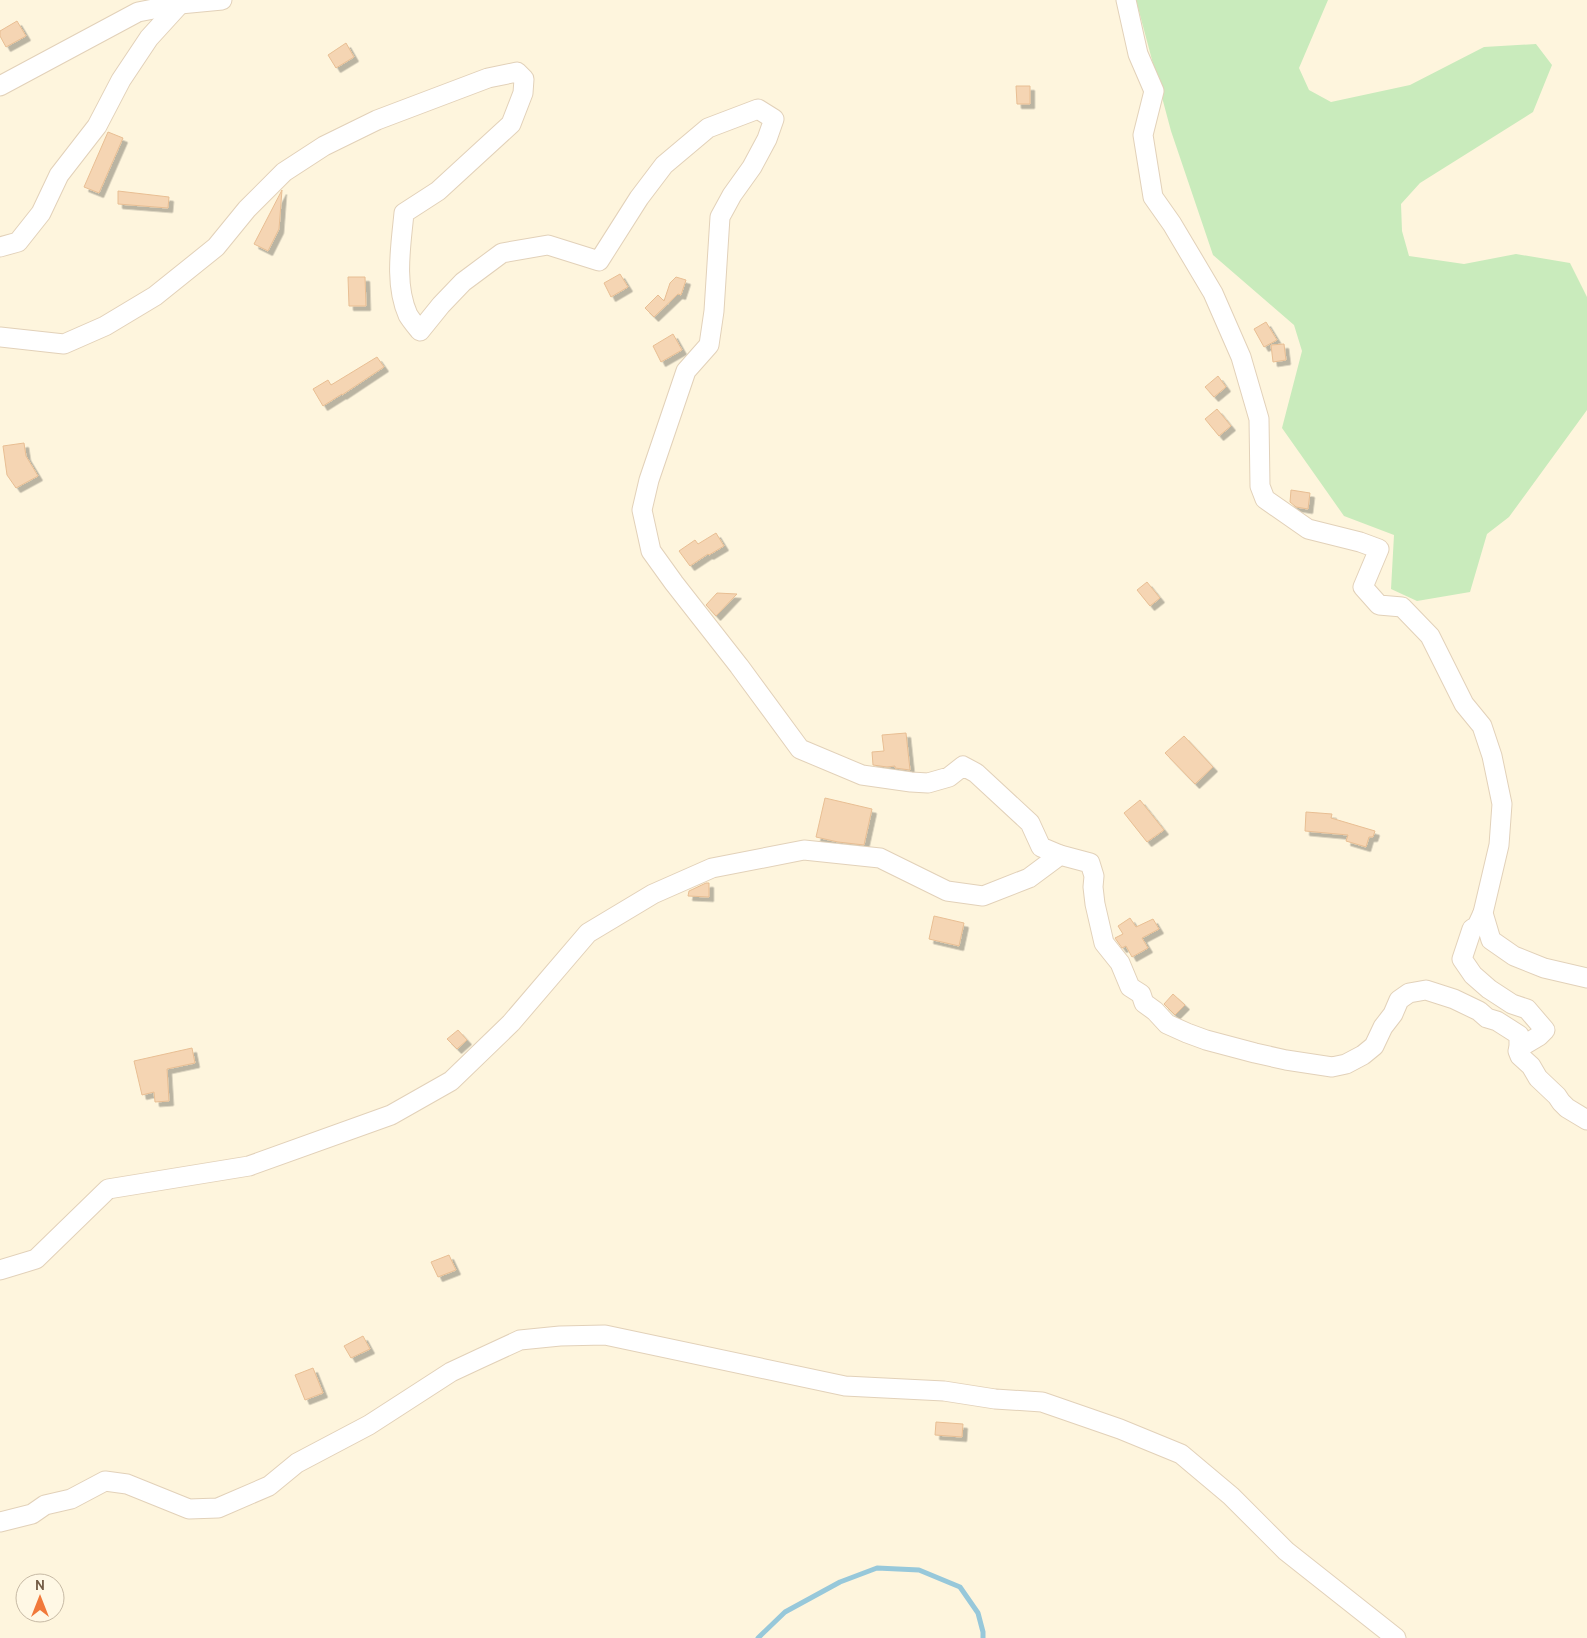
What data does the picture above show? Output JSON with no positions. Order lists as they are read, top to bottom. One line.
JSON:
{"north":"top"}
